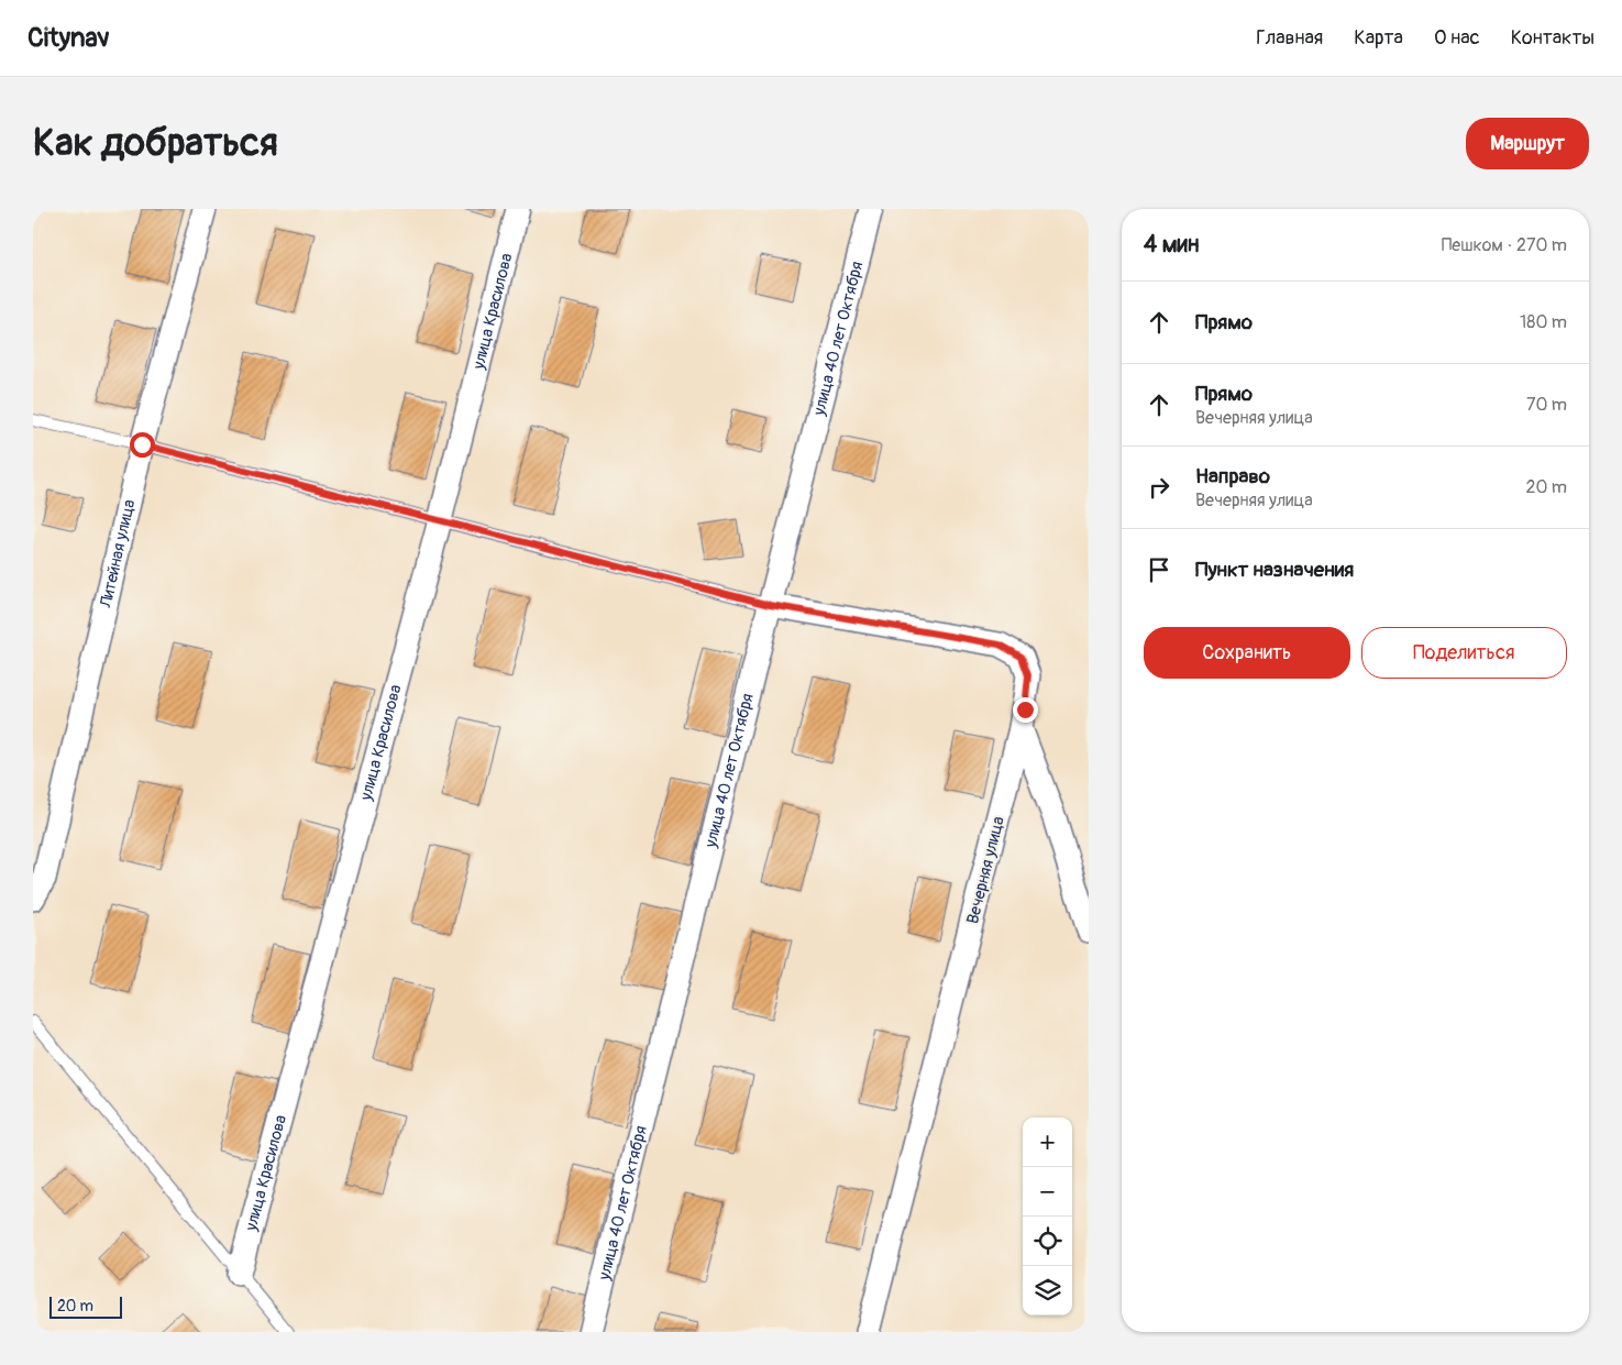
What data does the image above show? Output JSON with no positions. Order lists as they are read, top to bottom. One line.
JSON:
{"streets":{"street":["улица Красилова","улица 40 лет Октября","Литейная улица","Вечерняя улица"]},"crossings":[["улица 40 лет Октября","Вечерняя улица"]],"scale_bar":"20 m","page":{"header":"Citynav","nav":["Главная","Карта","О нас","Контакты"],"buttons":["Маршрут",["Сохранить","Поделиться"]],"title":"Как добраться","heading":["4 мин","Пешком · 270 m"],"list":[["Прямо","180 m"],["Прямо","Вечерняя улица","70 m"],["Направо","Вечерняя улица","20 m"],"Пункт назначения"],"map_buttons":["+","−"],"scale":"20 m"}}
